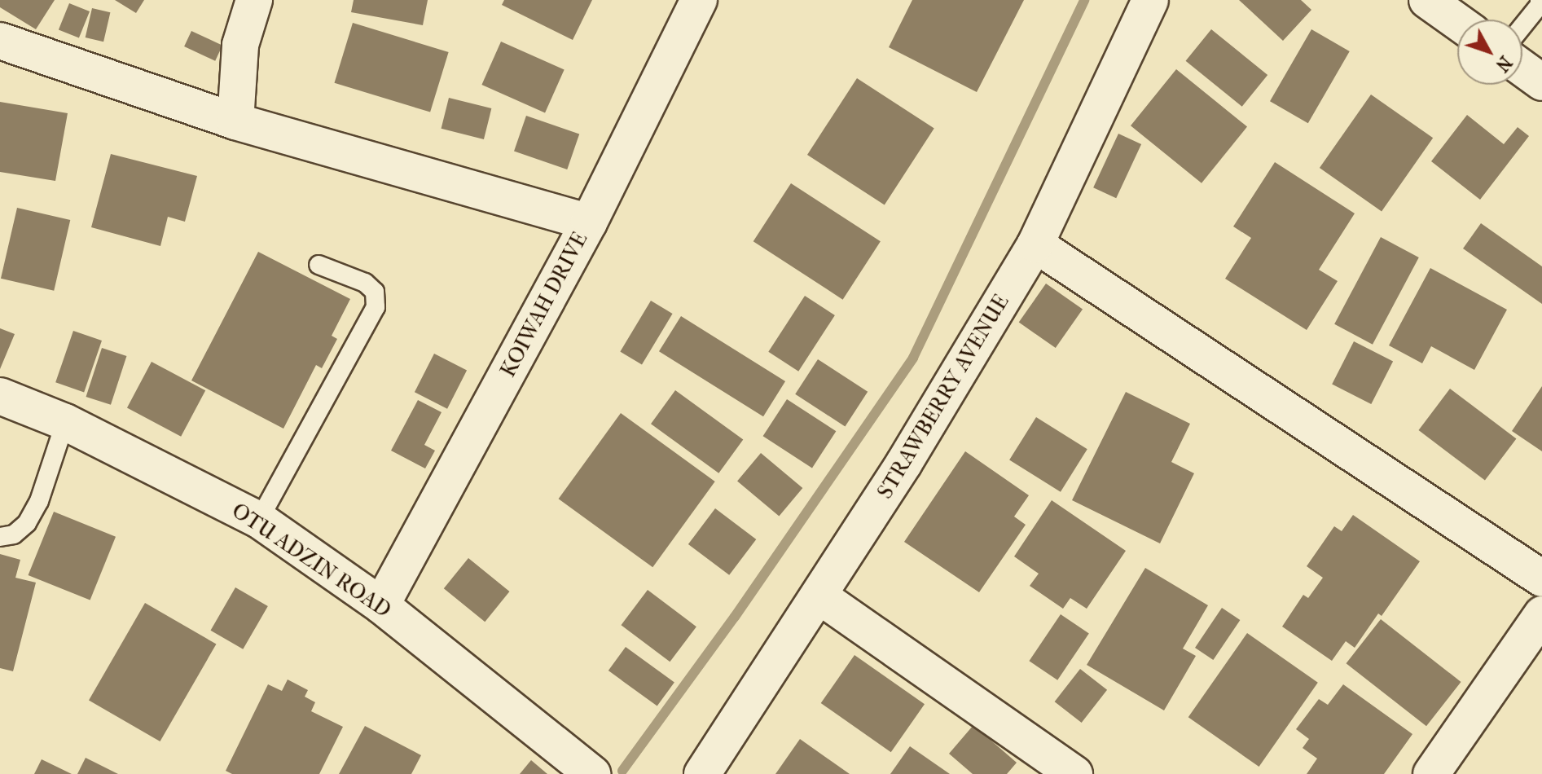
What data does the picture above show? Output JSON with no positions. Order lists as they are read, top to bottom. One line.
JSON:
{"streets":{"street":["KOIWAH DRIVE","STRAWBERRY AVENUE","OTU ADZIN ROAD"]},"crossings":[["KOIWAH DRIVE","OTU ADZIN ROAD"]],"north":"bottom right"}
